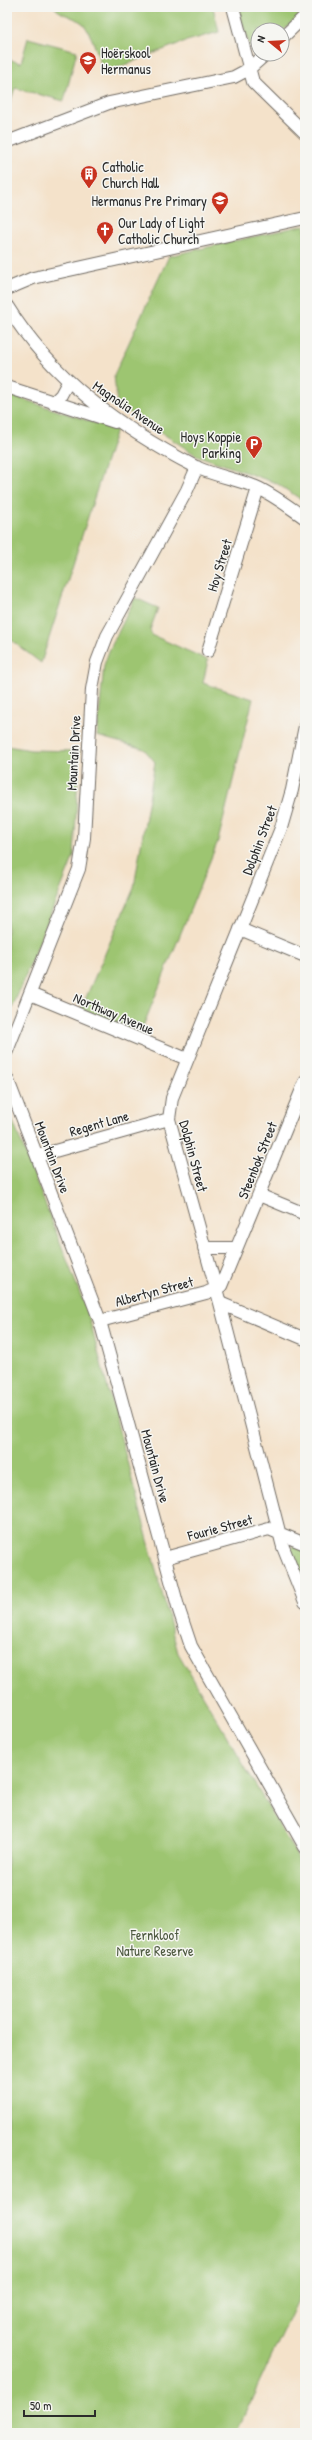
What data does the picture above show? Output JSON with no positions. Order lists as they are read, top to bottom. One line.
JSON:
{"streets":{"street":["Magnolia Avenue","Hoy Street","Mountain Drive","Dolphin Street","Northway Avenue","Regent Lane","Steenbok Street","Albertyn Street","Fourie Street"]},"crossings":[["Magnolia Avenue","Hoy Street"],["Magnolia Avenue","Mountain Drive"],["Mountain Drive","Northway Avenue"],["Mountain Drive","Regent Lane"],["Mountain Drive","Albertyn Street"],["Mountain Drive","Fourie Street"],["Dolphin Street","Northway Avenue"],["Dolphin Street","Regent Lane"],["Dolphin Street","Steenbok Street"],["Dolphin Street","Albertyn Street"],["Dolphin Street","Fourie Street"],["Steenbok Street","Albertyn Street"]],"parks":["Fernkloof Nature Reserve"],"places":{"school or university":["Hoërskool Hermanus","Hermanus Pre Primary"],"building":["Catholic Church Hall"],"church":["Our Lady of Light Catholic Church"],"parking":["Hoys Koppie Parking"]},"scale_bar":"50 m","north":"left"}
